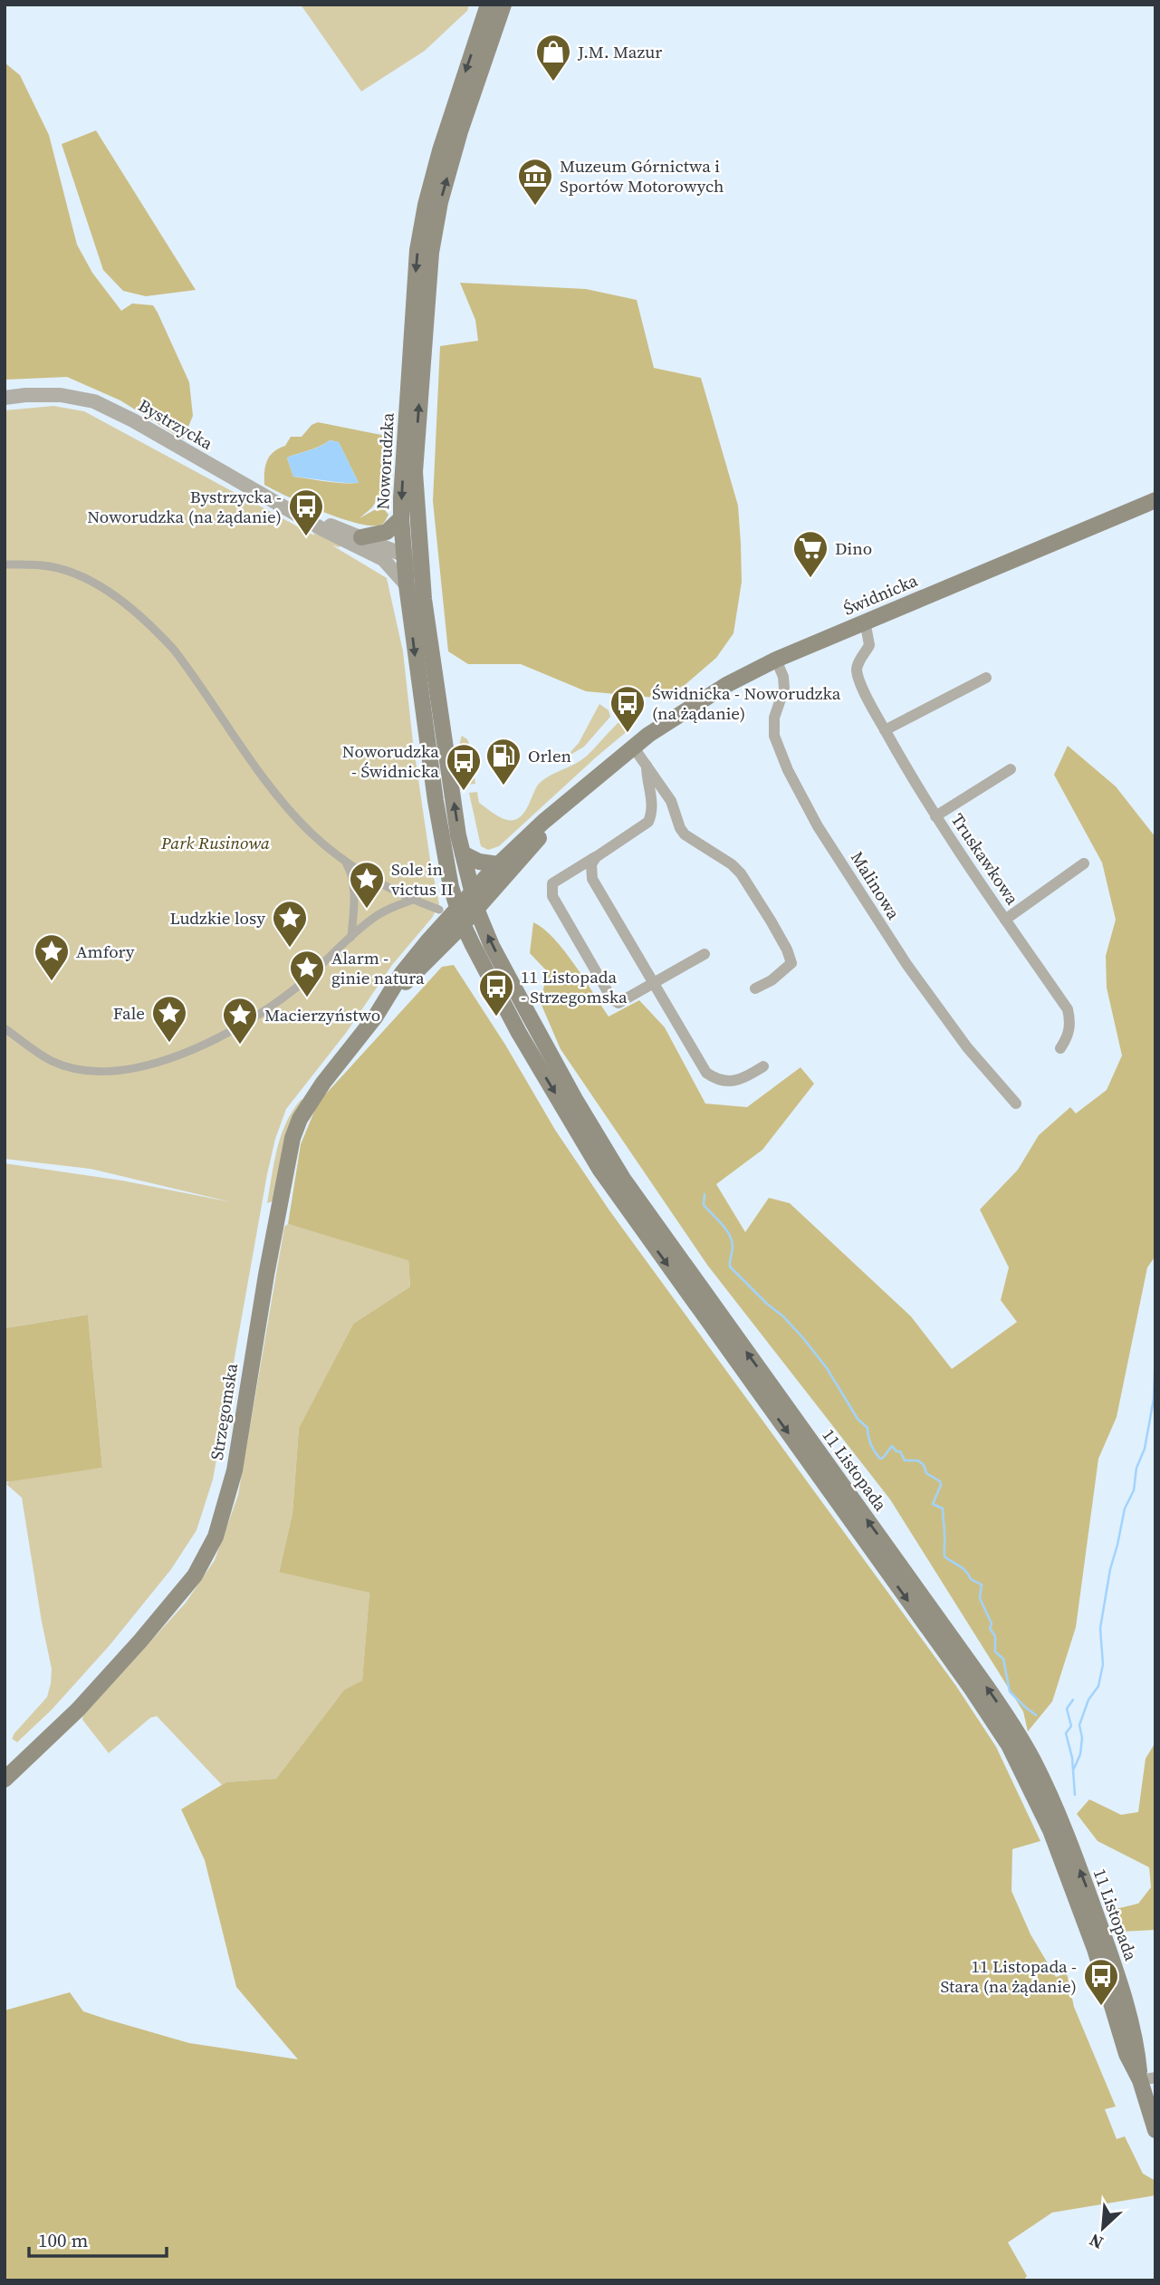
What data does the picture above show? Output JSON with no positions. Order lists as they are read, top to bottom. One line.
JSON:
{"streets":{"main road":["Noworudzka","Świdnicka","Strzegomska","11 Listopada"],"street":["Bystrzycka","Truskawkowa","Malinowa"]},"crossings":[["Bystrzycka","Noworudzka"],["Noworudzka","Świdnicka"],["Noworudzka","Strzegomska"],["Noworudzka","11 Listopada"],["Świdnicka","Truskawkowa"],["Świdnicka","Malinowa"],["Świdnicka","Strzegomska"],["Świdnicka","11 Listopada"],["Strzegomska","11 Listopada"]],"parks":["Park Rusinowa"],"places":{"shop":["J.M. Mazur"],"museum":["Muzeum Górnictwa i Sportów Motorowych"],"bus stop":["Bystrzycka - Noworudzka (na żądanie)","Świdnicka - Noworudzka (na żądanie)","Noworudzka - Świdnicka","11 Listopada - Strzegomska","11 Listopada - Stara (na żądanie)"],"supermarket":["Dino"],"fuel station":["Orlen"],"place":["Sole in victus II","Ludzkie losy","Amfory","Alarm - ginie natura","Fale","Macierzyństwo"]},"scale_bar":"100 m","north":"bottom left"}
